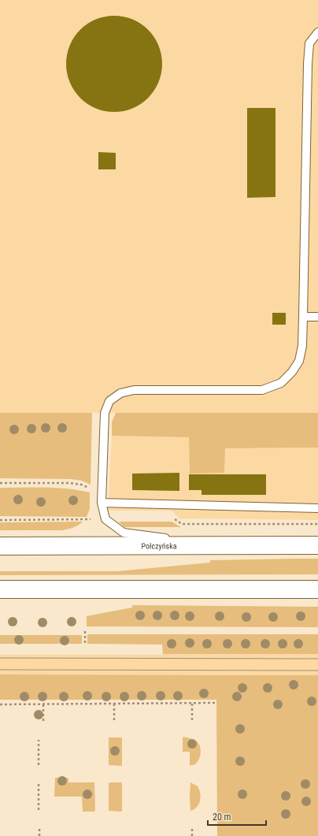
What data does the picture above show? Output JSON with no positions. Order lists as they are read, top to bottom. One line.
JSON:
{"streets":{"main road":["Połczyńska"]},"scale_bar":"20 m"}
